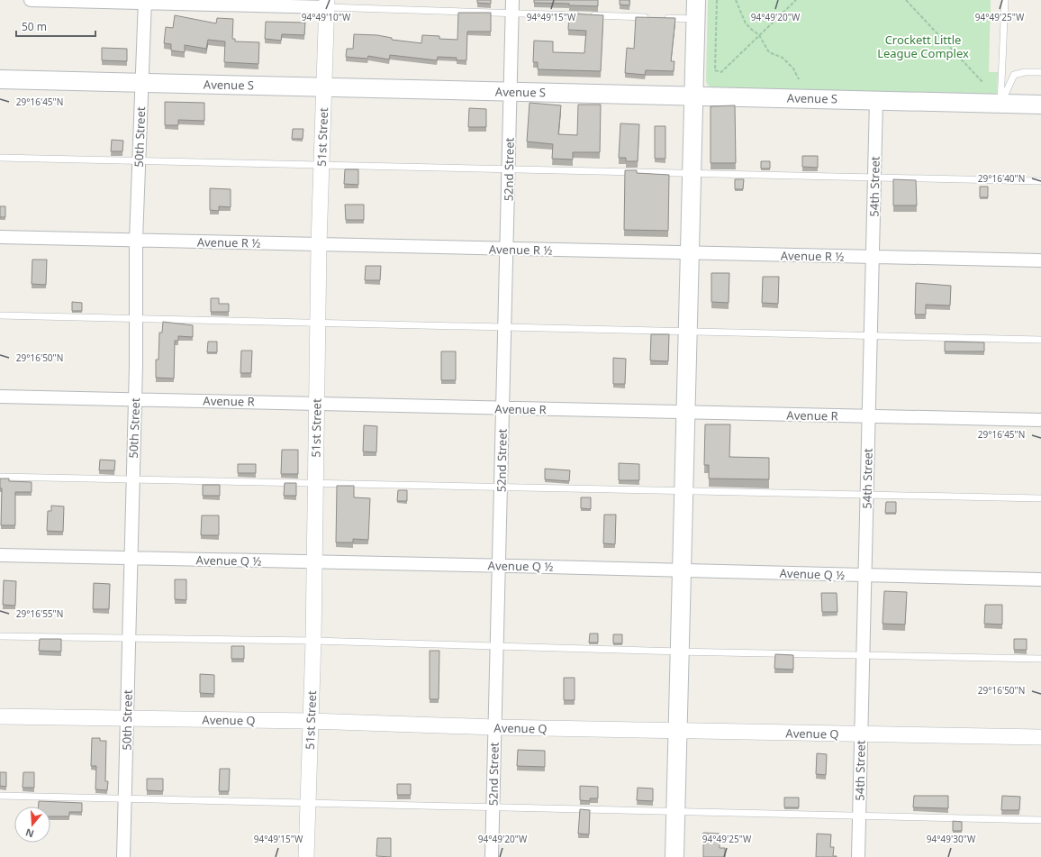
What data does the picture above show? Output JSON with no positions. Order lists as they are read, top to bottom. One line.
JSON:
{"streets":{"main road":["Avenue S"],"street":["50th Street","51st Street","52nd Street","54th Street","Avenue R ½","Avenue R","Avenue Q ½","Avenue Q"]},"crossings":[["Avenue S","50th Street"],["Avenue S","51st Street"],["Avenue S","52nd Street"],["Avenue S","54th Street"],["50th Street","Avenue R ½"],["50th Street","Avenue R"],["50th Street","Avenue Q ½"],["50th Street","Avenue Q"],["51st Street","Avenue R ½"],["51st Street","Avenue R"],["51st Street","Avenue Q ½"],["51st Street","Avenue Q"],["52nd Street","Avenue R ½"],["52nd Street","Avenue R"],["52nd Street","Avenue Q ½"],["52nd Street","Avenue Q"],["54th Street","Avenue R ½"],["54th Street","Avenue R"],["54th Street","Avenue Q ½"],["54th Street","Avenue Q"]],"parks":["Crockett Little League Complex"],"scale_bar":"50 m","north":"bottom","coordinates":["94°49'10\"W","94°49'15\"W","94°49'20\"W","94°49'25\"W","29°16'45\"N","29°16'40\"N","29°16'50\"N","29°16'55\"N","94°49'30\"W"]}
